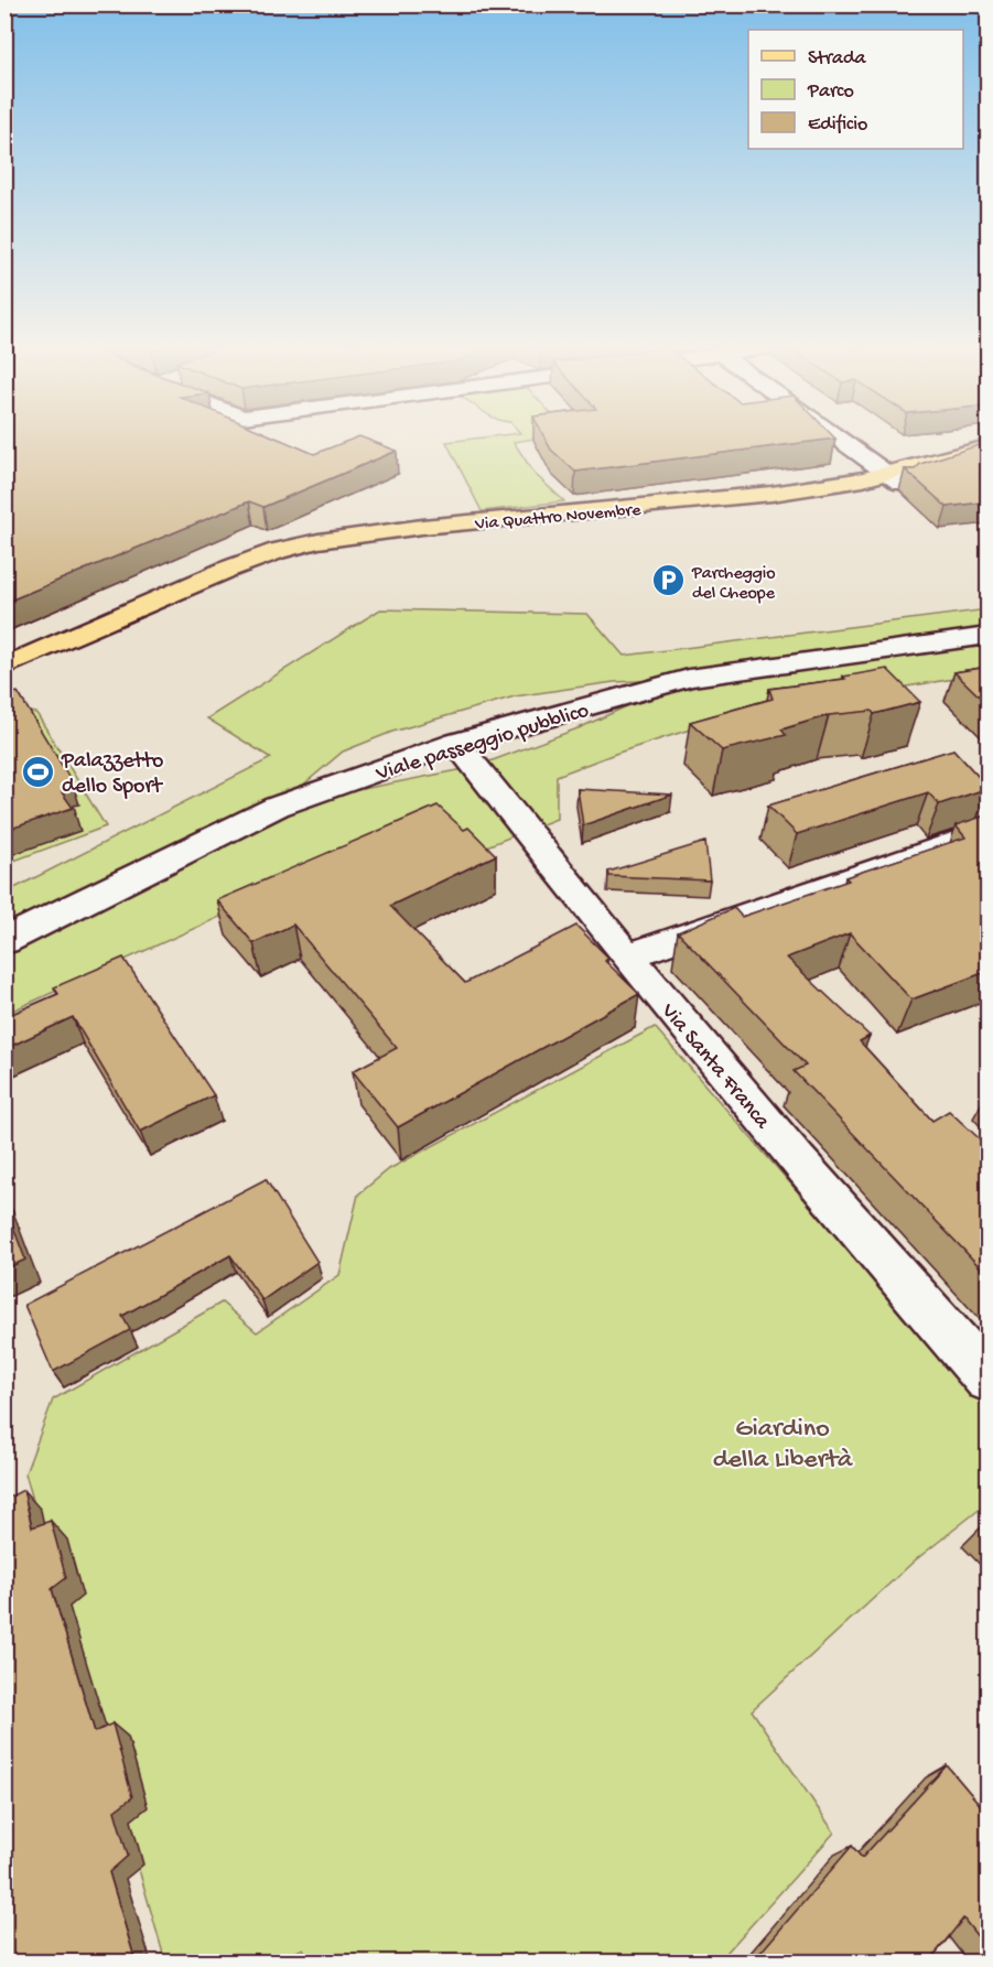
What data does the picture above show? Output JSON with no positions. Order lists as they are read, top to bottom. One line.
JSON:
{"streets":{"main road":["Via Quattro Novembre"],"street":["Viale passeggio pubblico","Via Santa Franca"]},"crossings":[["Viale passeggio pubblico","Via Santa Franca"]],"parks":["Giardino della Libertà"],"places":{"parking":["Parcheggio del Cheope"],"sports":["Palazzetto dello Sport"]},"legend":["Strada","Parco","Edificio"]}
